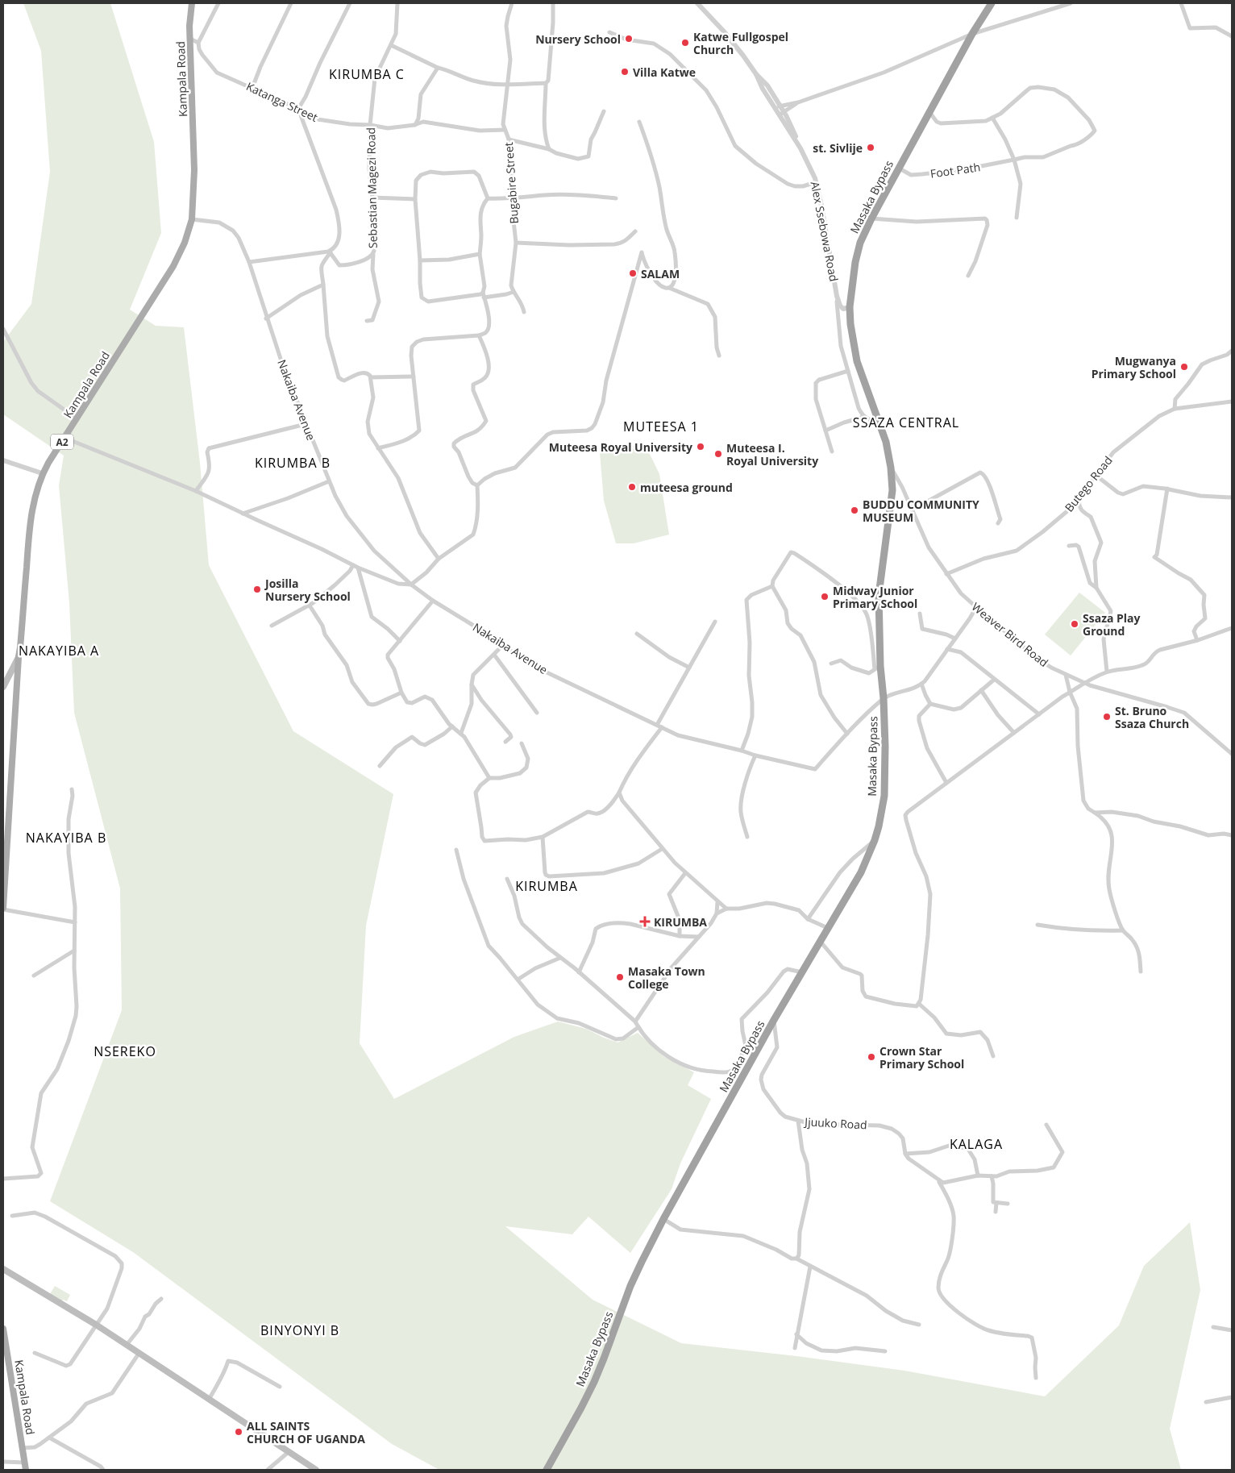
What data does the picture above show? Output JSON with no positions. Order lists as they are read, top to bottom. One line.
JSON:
{"streets":{"highway":["Masaka Bypass"],"main road":["Kampala Road","A2"],"street":["Katanga Street","Foot Path","Bugabire Street","Sebastian Magezi Road","Alex Ssebowa Road","Nakaiba Avenue","Butego Road","Weaver Bird Road","Jjuuko Road"]},"crossings":[["Kampala Road","Nakaiba Avenue"],["Katanga Street","Bugabire Street"],["Katanga Street","Sebastian Magezi Road"],["Foot Path","Masaka Bypass"],["Masaka Bypass","Alex Ssebowa Road"],["Masaka Bypass","Nakaiba Avenue"],["Masaka Bypass","Weaver Bird Road"],["Masaka Bypass","Jjuuko Road"],["Butego Road","Weaver Bird Road"]],"districts":["KIRUMBA C","SSAZA CENTRAL","MUTEESA 1","KIRUMBA B","NAKAYIBA A","NAKAYIBA B","KIRUMBA","NSEREKO","KALAGA","BINYONYI B"],"places":{"other":["Nursery School","Katwe Fullgospel Church","Villa Katwe","st. Sivlije","SALAM","Mugwanya Primary School","Muteesa Royal University","Muteesa I. Royal University","muteesa ground","BUDDU COMMUNITY MUSEUM","Josilla Nursery School","Midway Junior Primary School","Ssaza Play Ground","St. Bruno Ssaza Church","Masaka Town College","Crown Star Primary School","ALL SAINTS CHURCH OF UGANDA"],"health":["KIRUMBA"]}}
